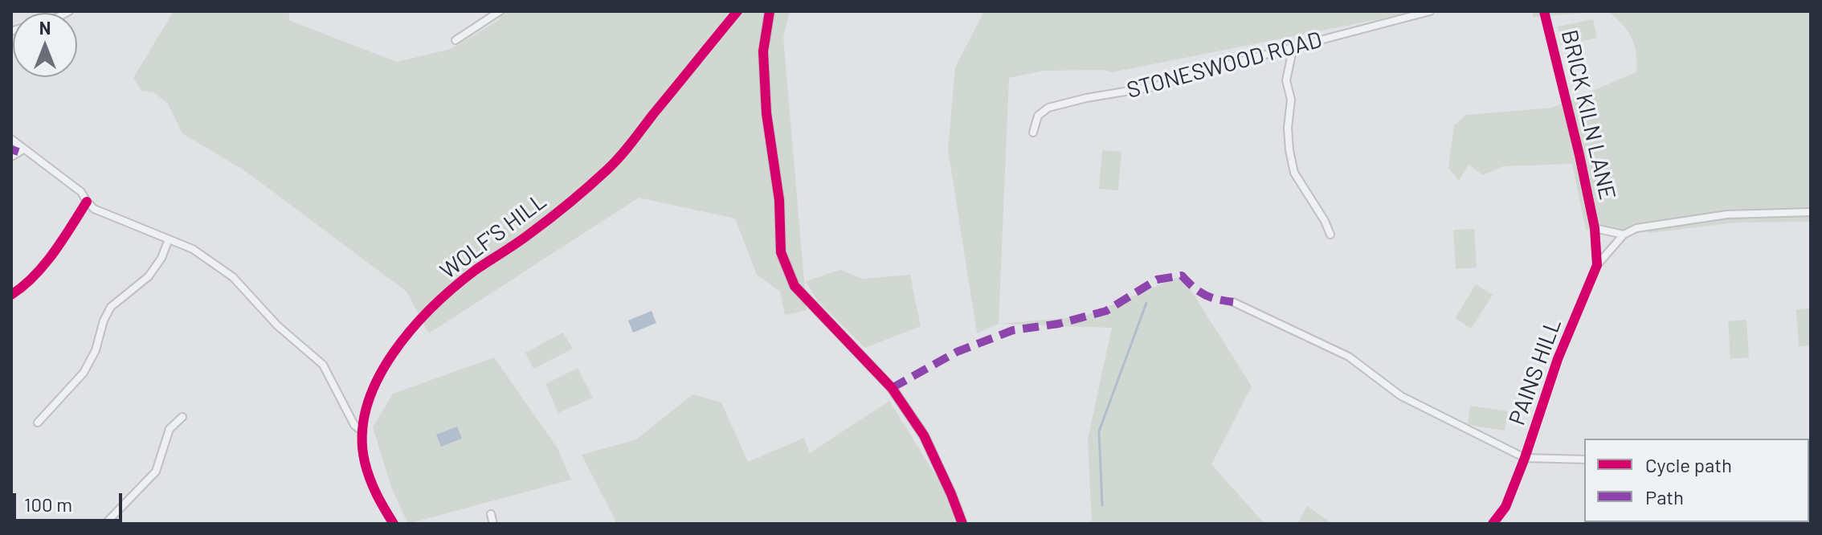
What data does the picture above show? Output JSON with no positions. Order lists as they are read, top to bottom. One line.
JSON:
{"streets":{"street":["STONESWOOD ROAD","BRICK KILN LANE","WOLF'S HILL","PAINS HILL"]},"crossings":[["BRICK KILN LANE","PAINS HILL"]],"legend":["Cycle path","Path"],"scale_bar":"100 m","north":"top"}
